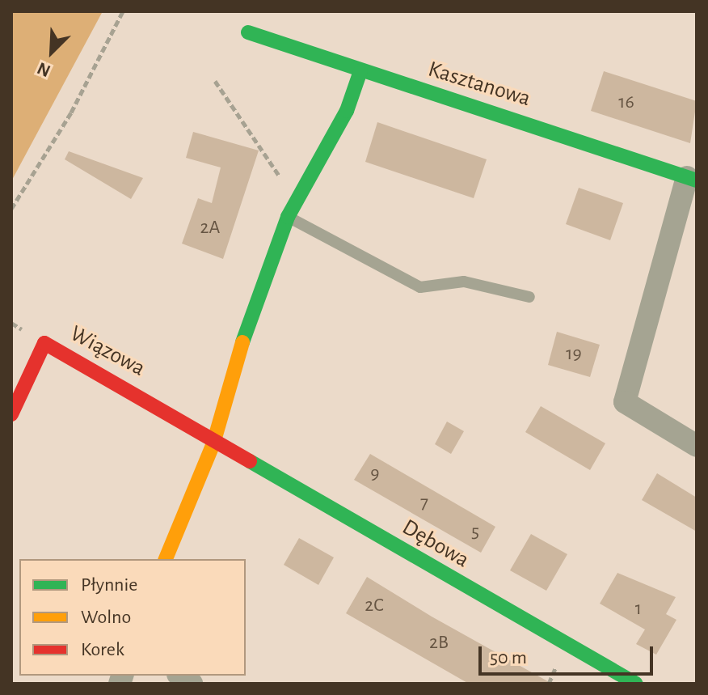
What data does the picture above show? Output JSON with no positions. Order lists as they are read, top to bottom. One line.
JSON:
{"streets":{"street":["Kasztanowa","Wiązowa","Dębowa"]},"crossings":[["Wiązowa","Dębowa"]],"house_numbers":["16","2A","19","9","7","5","2C","1","2B"],"legend":["Płynnie","Wolno","Korek"],"scale_bar":"50 m","north":"bottom left"}
